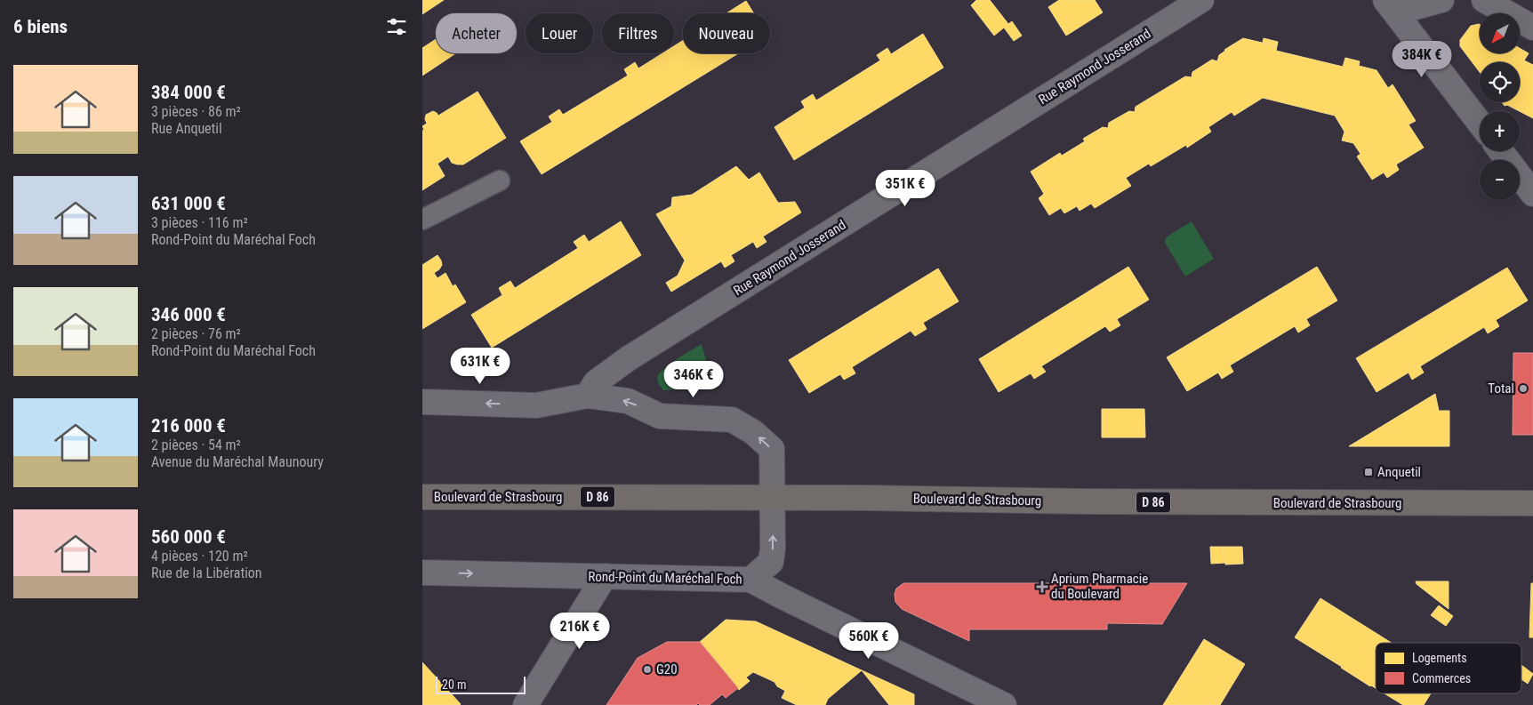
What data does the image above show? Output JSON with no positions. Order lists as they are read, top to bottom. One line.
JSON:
{"streets":{"main road":["Boulevard de Strasbourg","D 86"],"street":["Rue Raymond Josserand","Rond-Point du Maréchal Foch"]},"crossings":[["Rue Raymond Josserand","Rond-Point du Maréchal Foch"],["Boulevard de Strasbourg","Rond-Point du Maréchal Foch"]],"places":{"other":["Total","G20"],"transit":["Anquetil"],"health":["Aprium Pharmacie du Boulevard"]},"legend":["Logements","Commerces"],"scale_bar":"20 m","north":"bottom left","page":{"heading":"6 biens","map_buttons":["+","−"],"chip":["Acheter","Louer","Filtres","Nouveau"],"price":["384K €","351K €","631K €","346K €","216K €","560K €"],"list":[{"name":"384 000 €","note":"3 pièces · 86 m² · Rue Anquetil"},{"name":"631 000 €","note":"3 pièces · 116 m² · Rond-Point du Maréchal Foch"},{"name":"346 000 €","note":"2 pièces · 76 m² · Rond-Point du Maréchal Foch"},{"name":"216 000 €","note":"2 pièces · 54 m² · Avenue du Maréchal Maunoury"},{"name":"560 000 €","note":"4 pièces · 120 m² · Rue de la Libération"}],"scale":"20 m"}}
